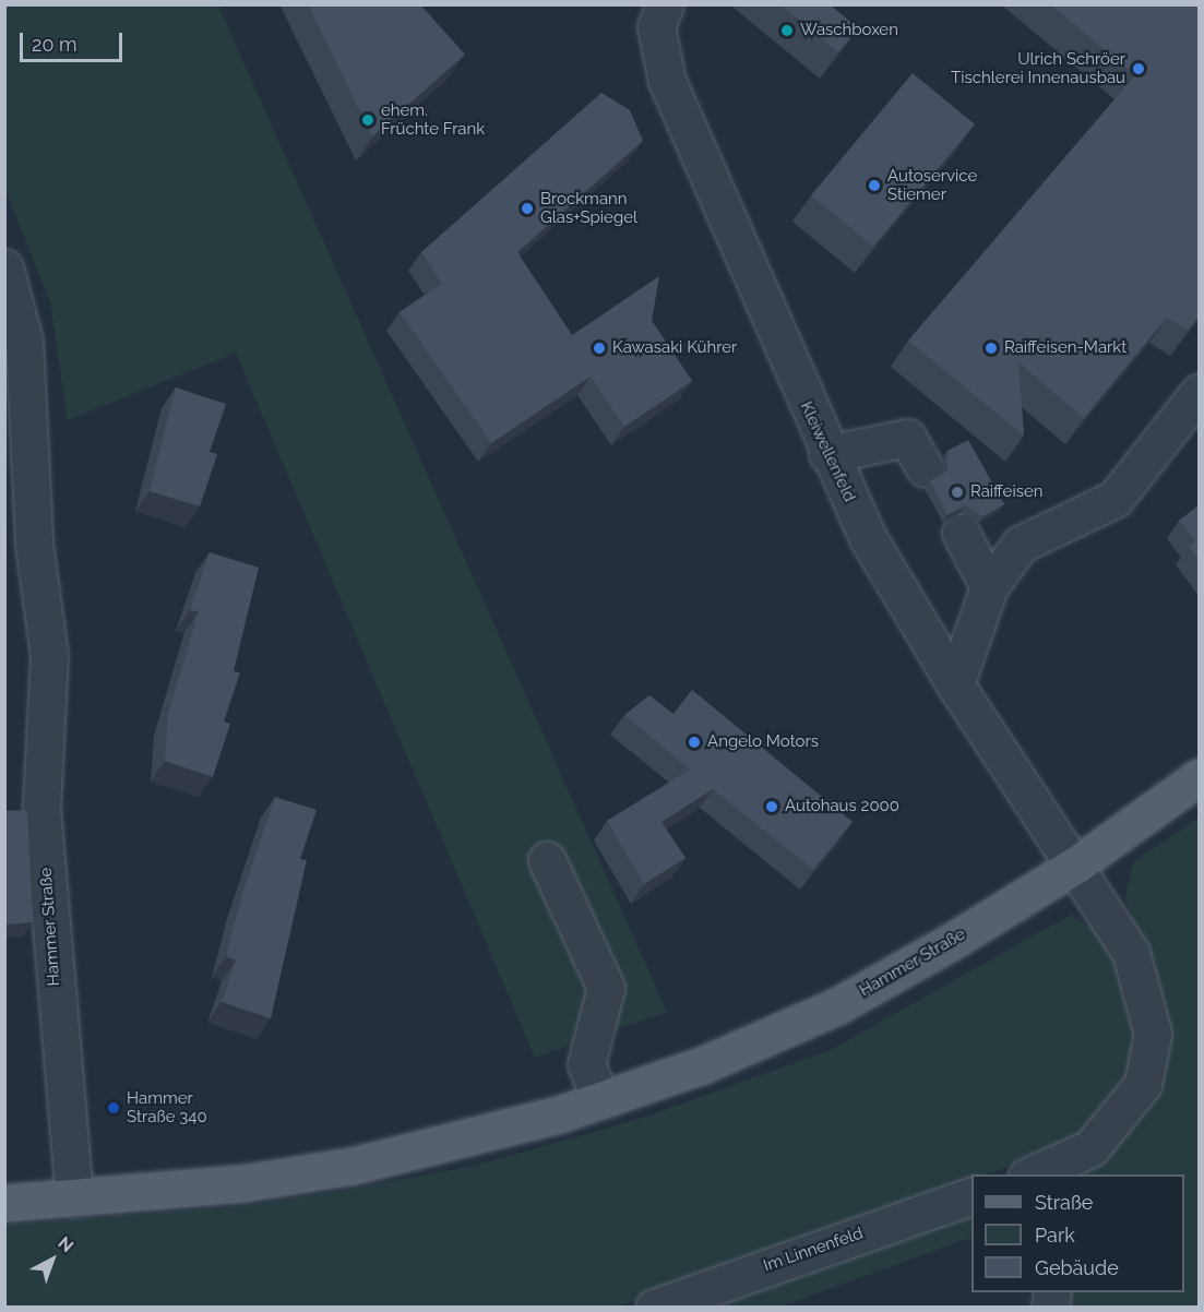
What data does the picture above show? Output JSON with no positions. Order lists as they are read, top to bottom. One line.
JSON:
{"streets":{"main road":["Hammer Straße"],"street":["Kleiwellenfeld","Im Linnenfeld"]},"crossings":[["Kleiwellenfeld","Hammer Straße"]],"places":["Waschboxen","Ulrich Schröer Tischlerei Innenausbau","ehem. Früchte Frank","Autoservice Stiemer","Brockmann Glas+Spiegel","Kawasaki Kührer","Raiffeisen-Markt","Raiffeisen","Angelo Motors","Autohaus 2000","Hammer Straße 340"],"legend":["Straße","Park","Gebäude"],"scale_bar":"20 m","north":"top right"}
